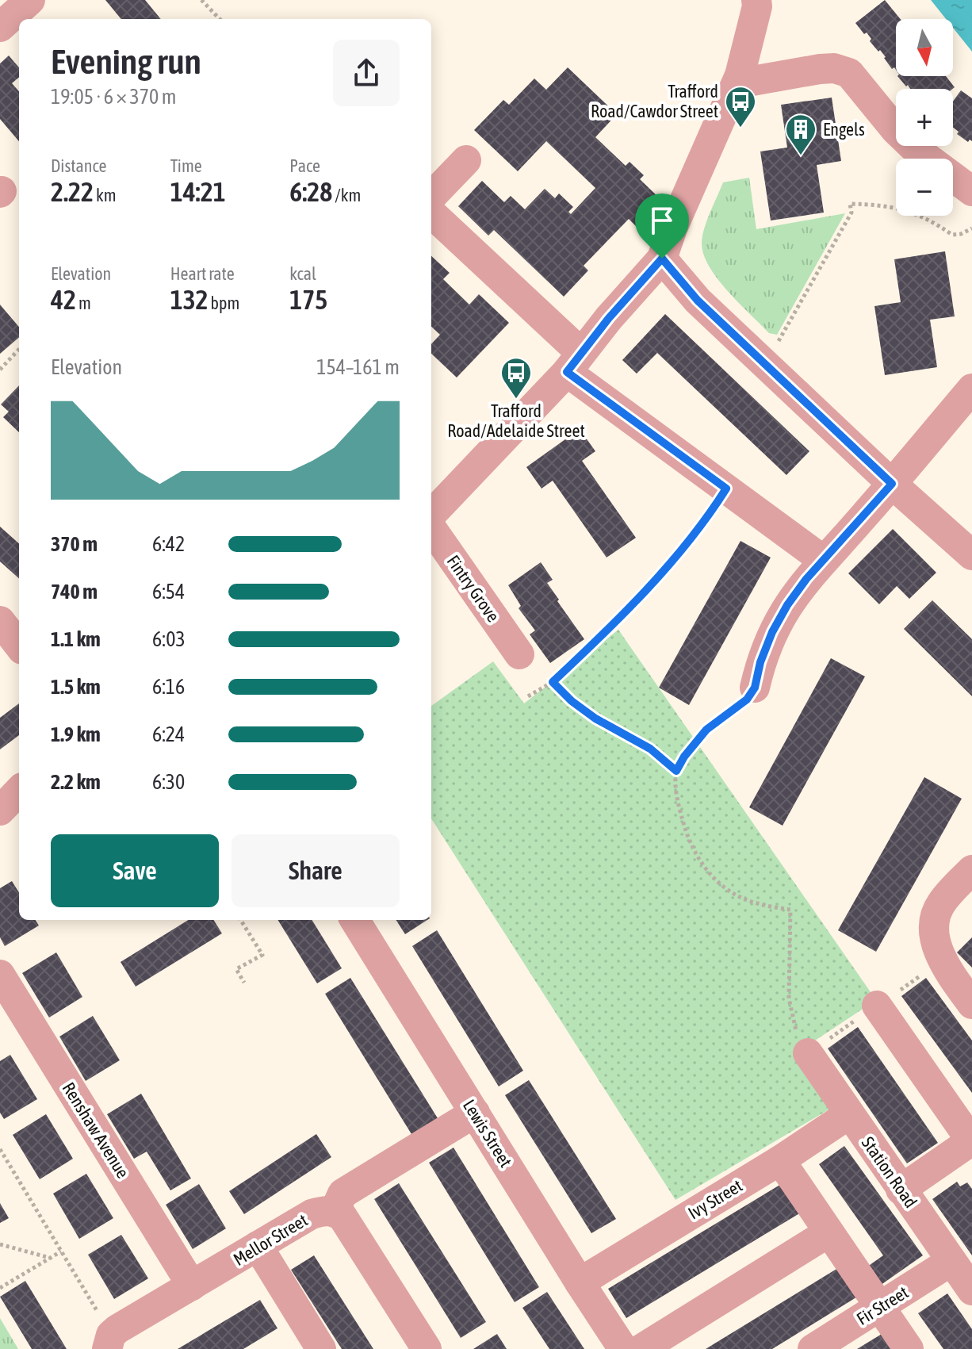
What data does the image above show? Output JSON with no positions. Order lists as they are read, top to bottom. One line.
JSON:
{"streets":{"street":["Fintry Grove","Renshaw Avenue","Lewis Street","Station Road","Ivy Street","Mellor Street","Fir Street"]},"crossings":[["Renshaw Avenue","Mellor Street"],["Lewis Street","Ivy Street"],["Station Road","Ivy Street"],["Station Road","Fir Street"]],"places":{"bus stop":["Trafford Road/Cawdor Street","Trafford Road/Adelaide Street"],"building":["Engels"]},"north":"bottom","page":{"map_buttons":["+","−"],"heading":["Evening run","19:05 · 6 × 370 m"],"stats":[["Distance","2.22 km"],["Time","14:21"],["Pace","6:28 /km"],["Elevation","42 m"],["Heart rate","132 bpm"],["kcal","175"]],"chart":["Elevation","154–161 m"],"list":[{"name":"370 m","note":"6:42"},{"name":"740 m","note":"6:54"},{"name":"1.1 km","note":"6:03"},{"name":"1.5 km","note":"6:16"},{"name":"1.9 km","note":"6:24"},{"name":"2.2 km","note":"6:30"}],"buttons":["Save","Share"]}}
